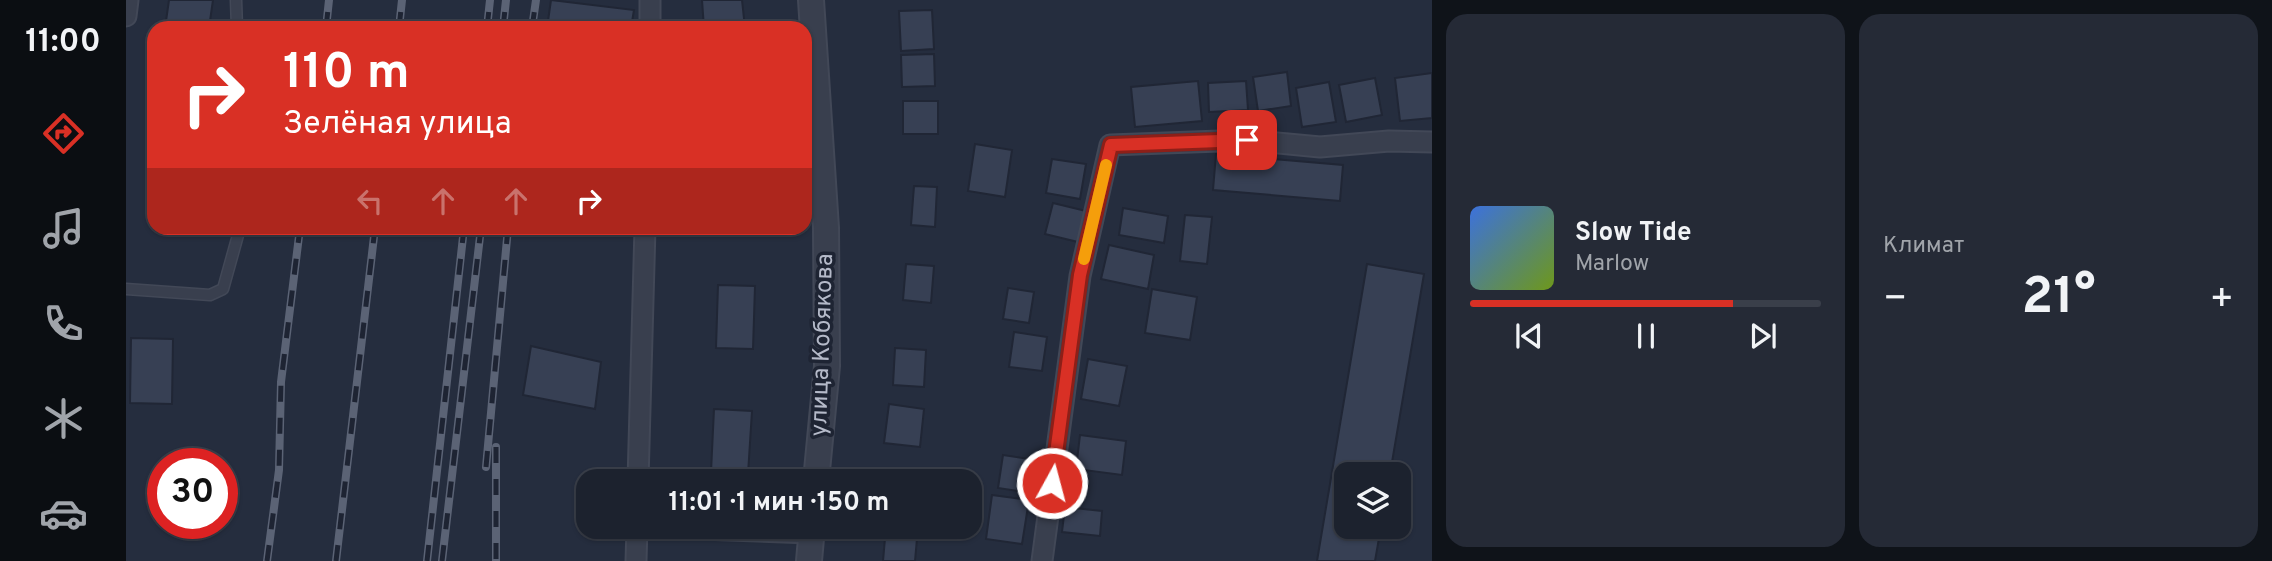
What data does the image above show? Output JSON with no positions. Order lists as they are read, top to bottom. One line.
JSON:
{"streets":{"street":["улица Кобякова"]},"page":{"tabs":"11:00","tile":"Климат","turn":["110 m","Зелёная улица"],"song":["Slow Tide","Marlow"],"heat":["−","21°","+"],"limit":"30","trip":"11:01 · 1 мин · 150 m"}}
